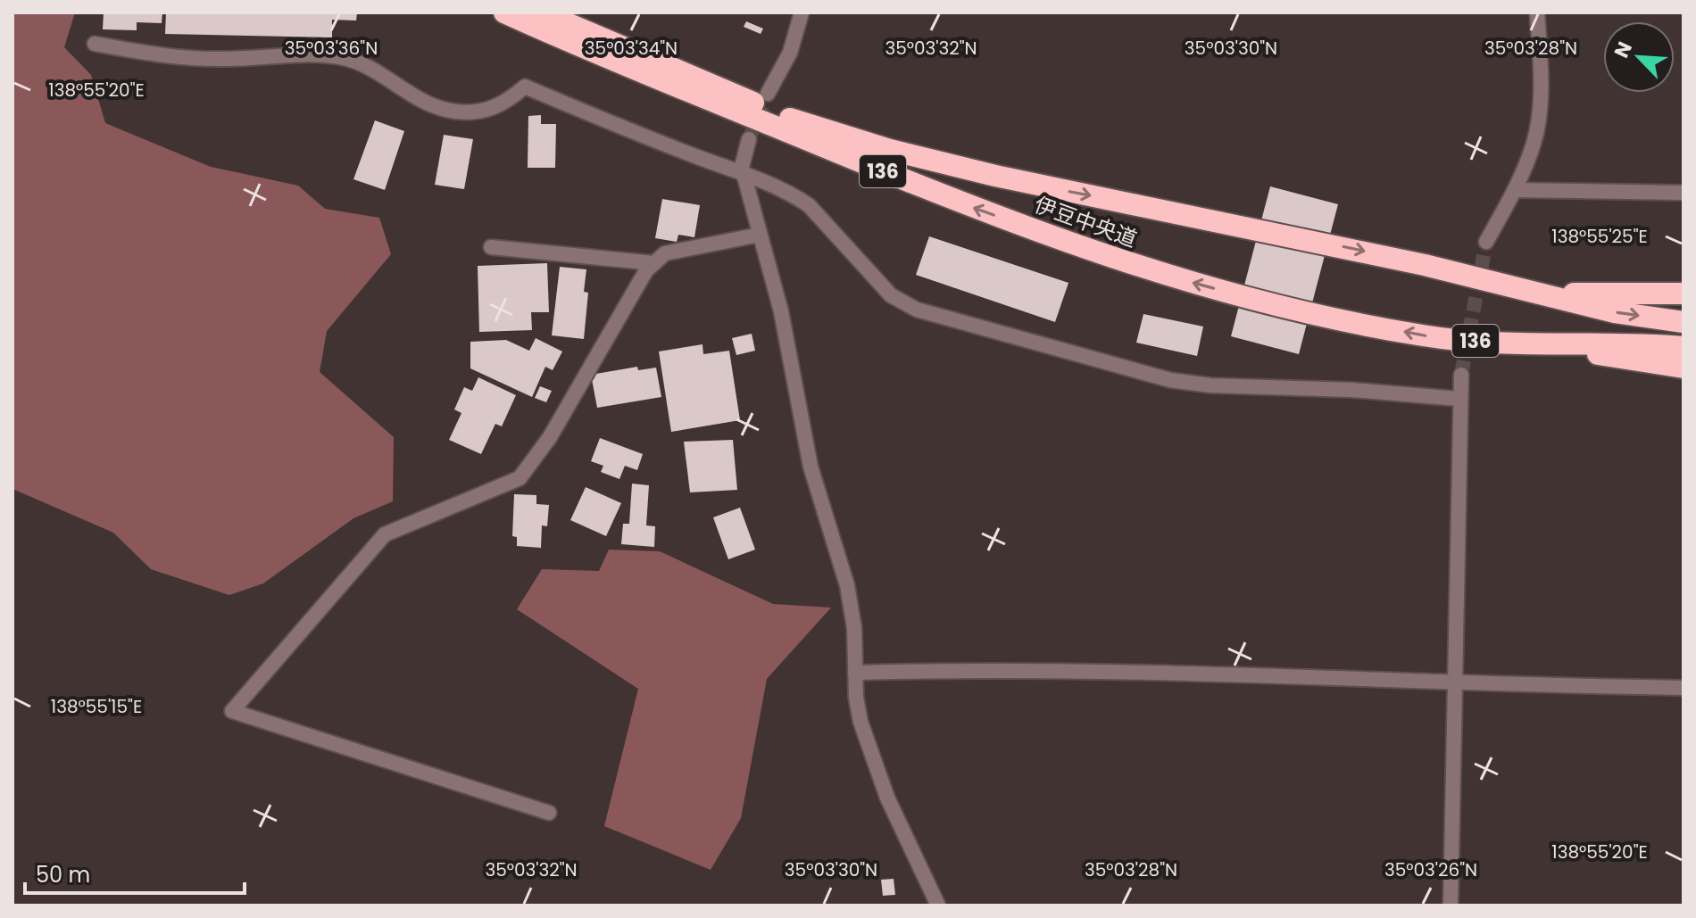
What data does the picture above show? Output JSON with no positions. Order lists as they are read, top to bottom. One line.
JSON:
{"streets":{"highway":["136","伊豆中央道"]},"crossings":[["136","伊豆中央道"]],"scale_bar":"50 m","north":"top left","coordinates":["35°03'36\"N","35°03'34\"N","35°03'32\"N","35°03'30\"N","35°03'28\"N","138°55'20\"E","138°55'25\"E","138°55'15\"E","35°03'26\"N"]}
